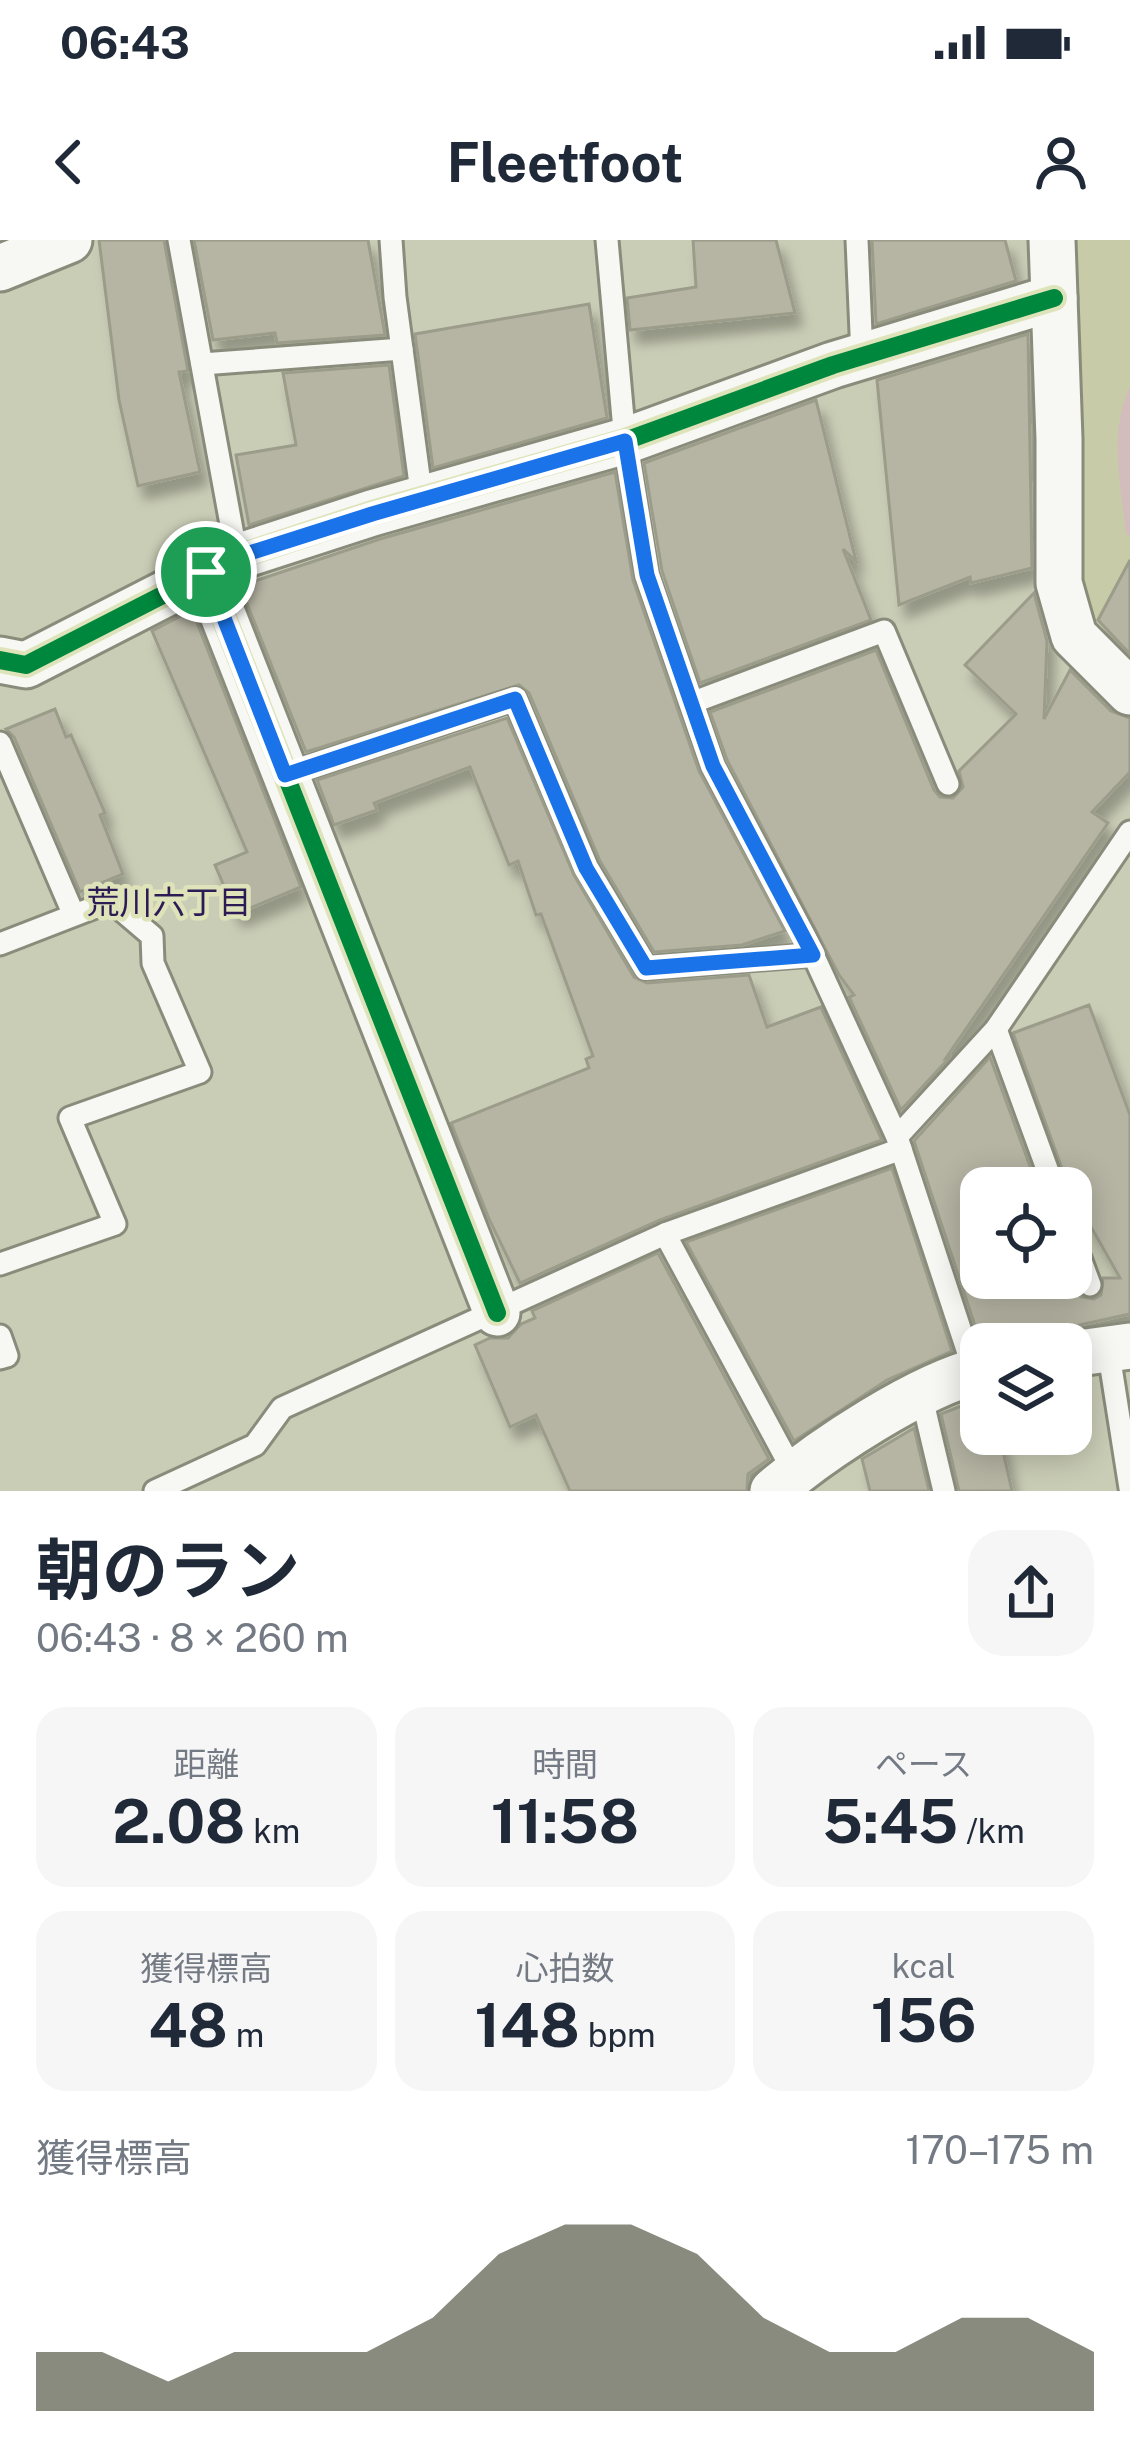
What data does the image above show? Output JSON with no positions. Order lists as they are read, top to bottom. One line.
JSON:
{"districts":["荒川六丁目"],"page":{"status":"06:43","header":"Fleetfoot","heading":["朝のラン","06:43 · 8 × 260 m"],"stats":[["距離","2.08 km"],["時間","11:58"],["ペース","5:45 /km"],["獲得標高","48 m"],["心拍数","148 bpm"],["kcal","156"]],"chart":["獲得標高","170–175 m"]}}
